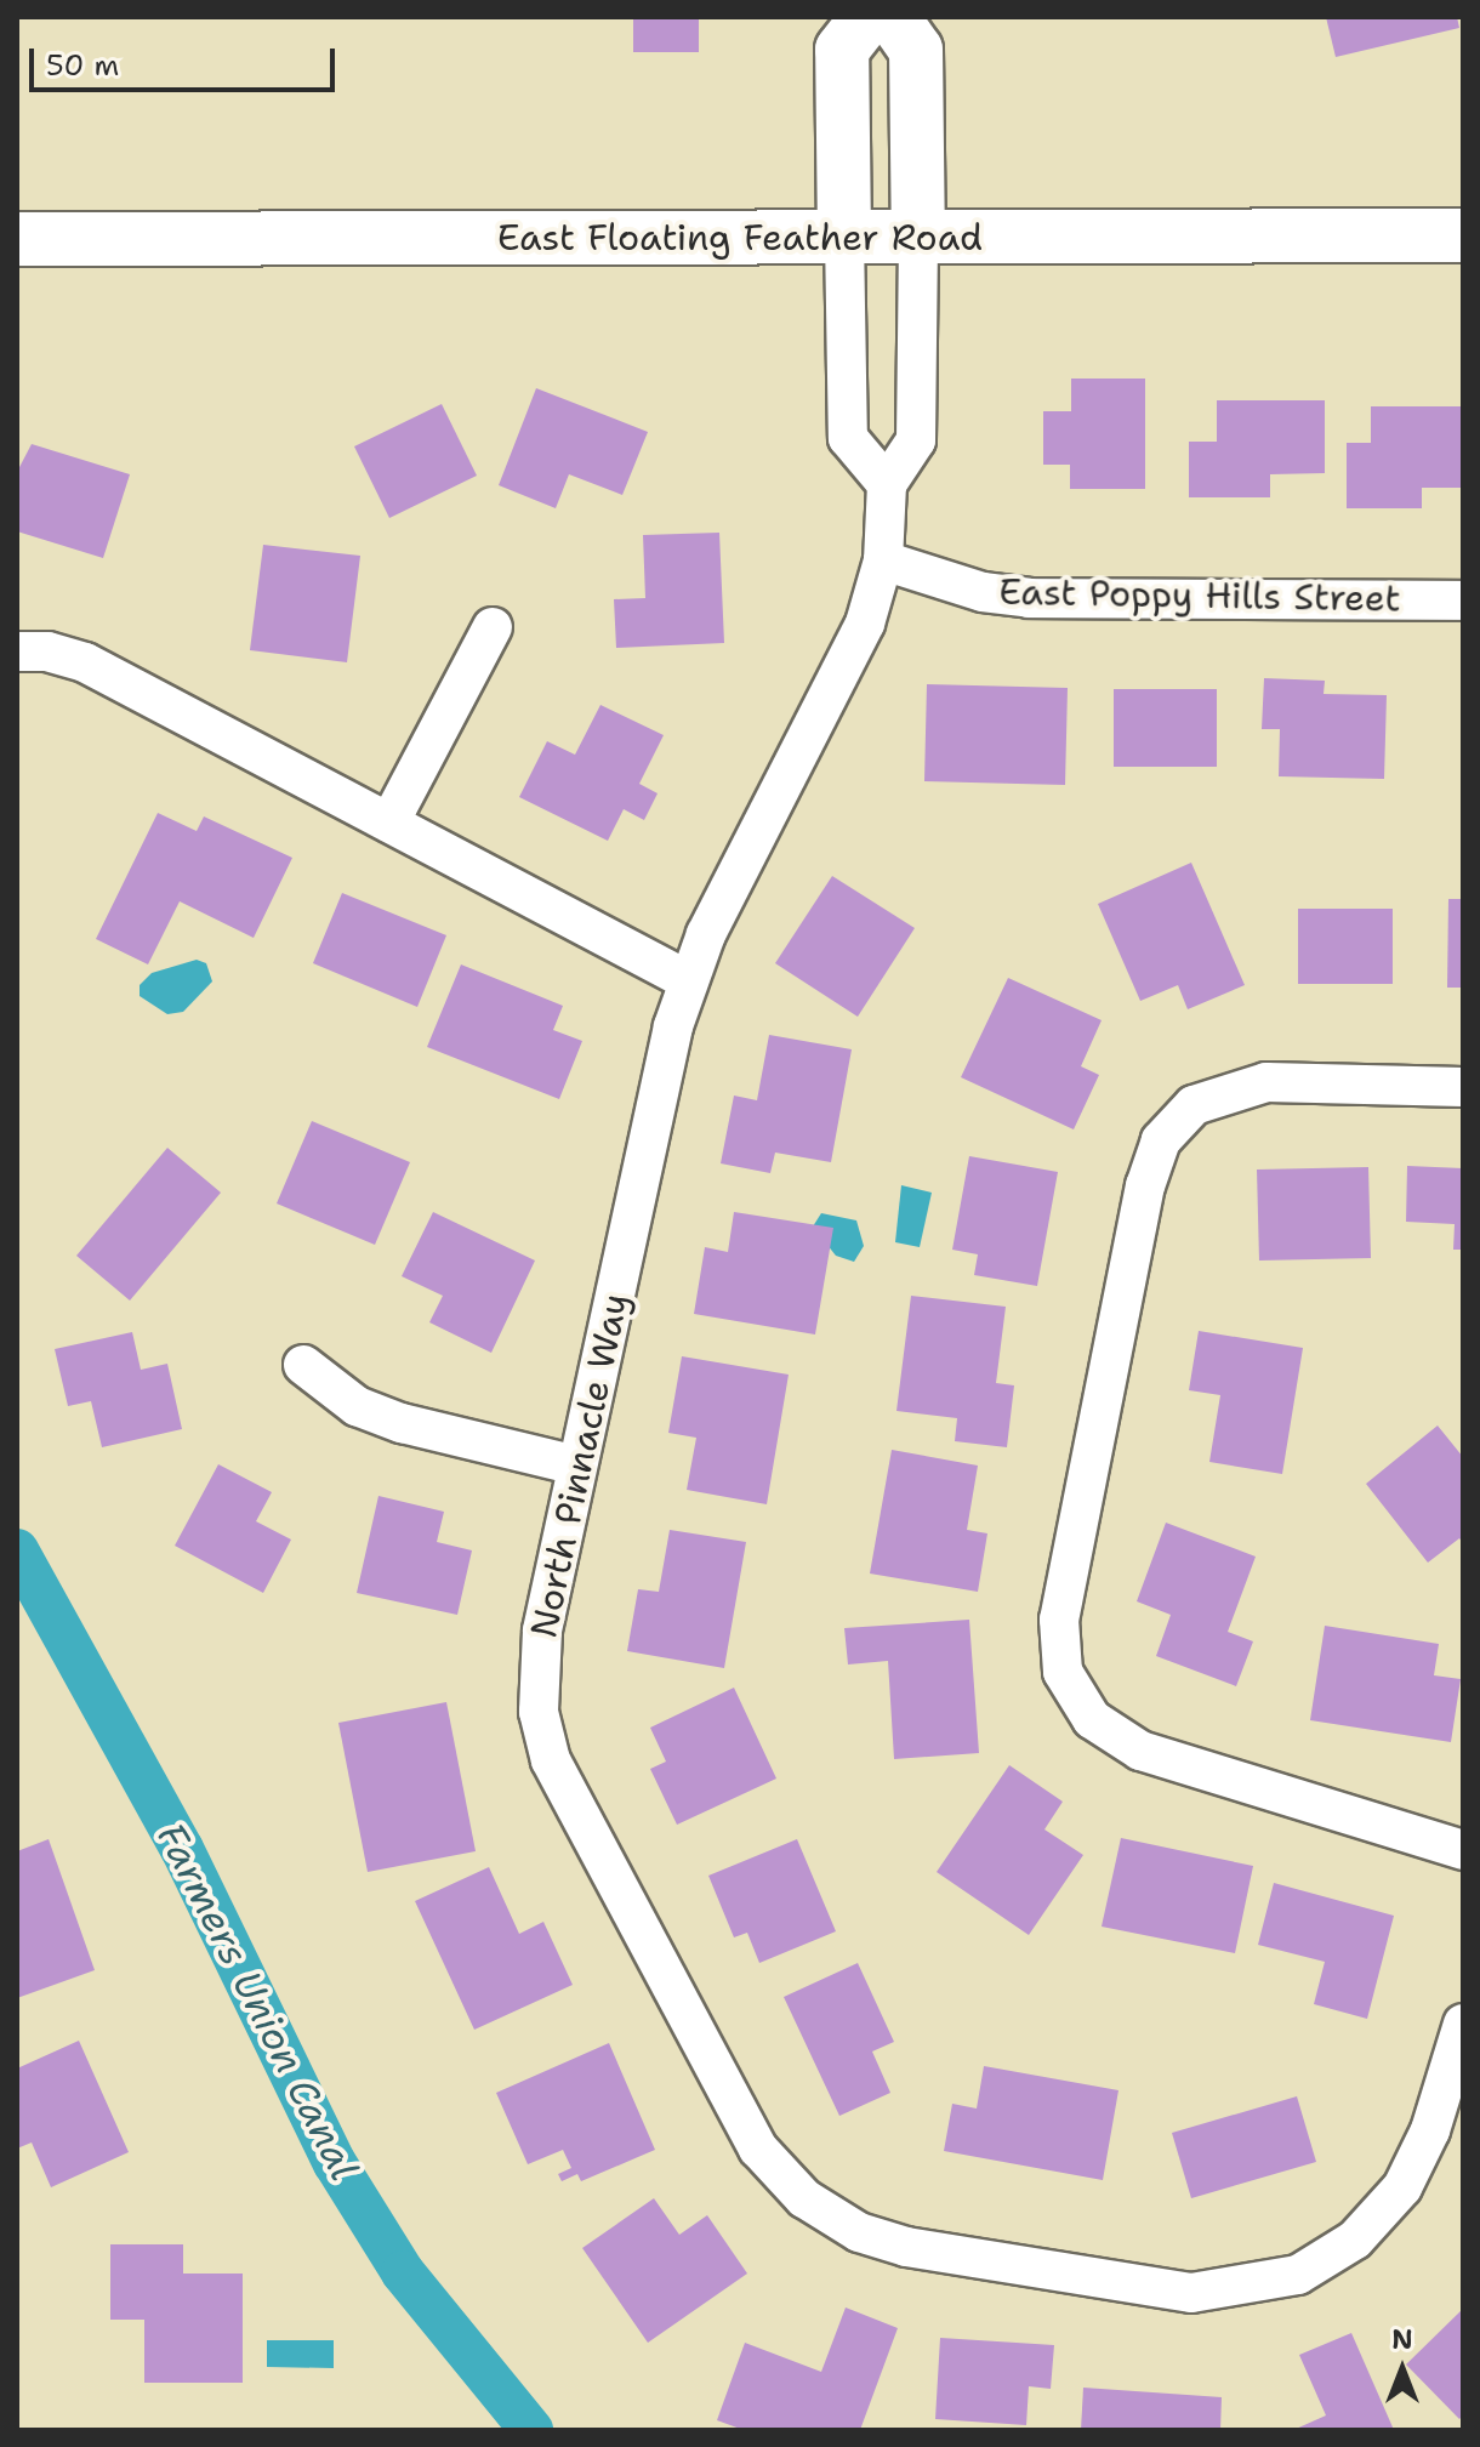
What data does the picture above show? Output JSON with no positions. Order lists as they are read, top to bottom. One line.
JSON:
{"streets":{"main road":["East Floating Feather Road"],"street":["East Poppy Hills Street","North Pinnacle Way"]},"crossings":[["East Poppy Hills Street","North Pinnacle Way"]],"water":["Farmers Union Canal"],"scale_bar":"50 m","north":"top"}
